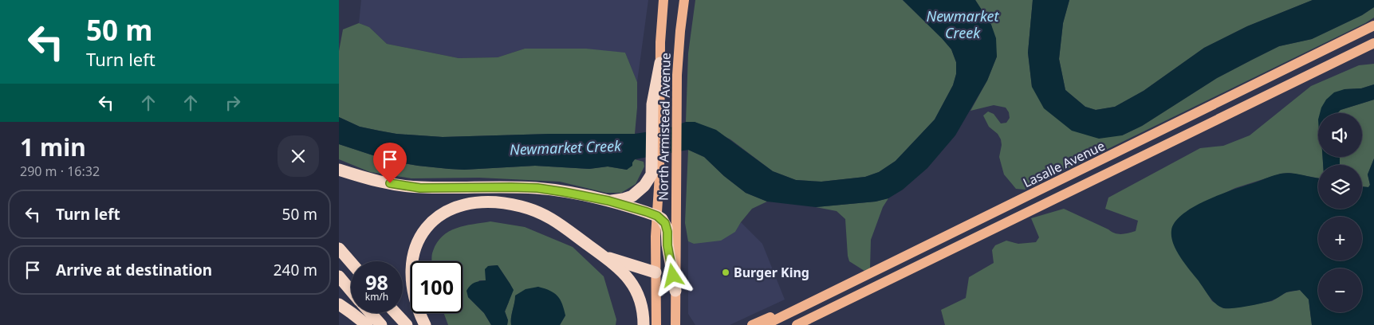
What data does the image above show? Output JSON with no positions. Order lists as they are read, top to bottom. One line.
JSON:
{"streets":{"main road":["North Armistead Avenue","Lasalle Avenue"]},"water":["Newmarket Creek"],"places":["Burger King"],"page":{"turn":["50 m","Turn left"],"map_buttons":["+","−"],"heading":["1 min","290 m · 16:32"],"list":[{"name":"Turn left","value":"50 m"},{"name":"Arrive at destination","value":"240 m"}],"speed":"98 km/h","limit":"100"}}
